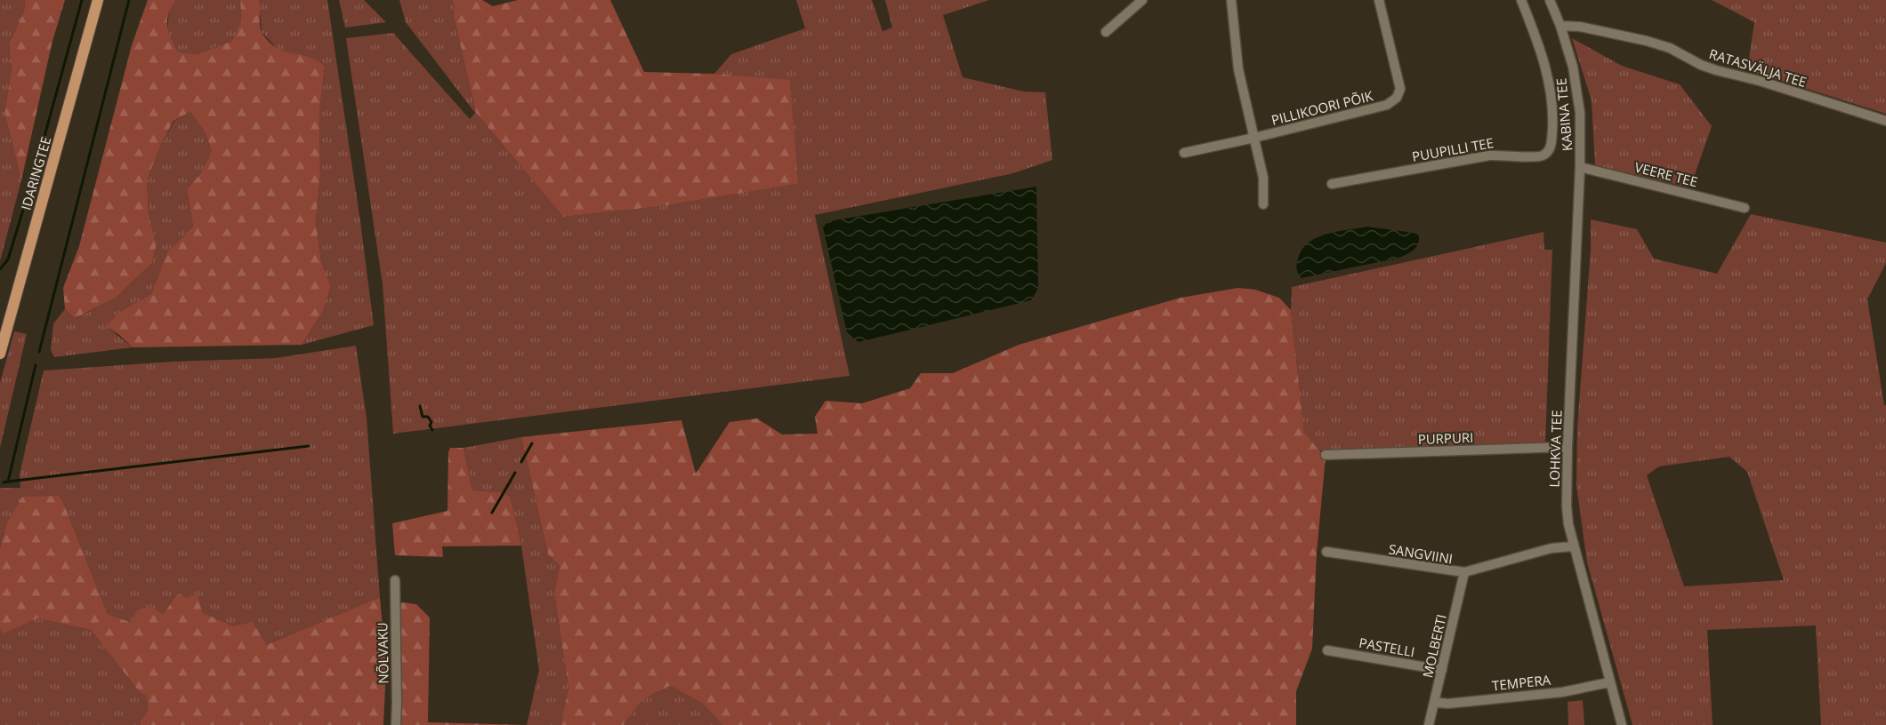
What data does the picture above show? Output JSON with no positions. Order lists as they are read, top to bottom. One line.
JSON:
{"streets":{"main road":["IDARINGTEE"],"street":["RATASVÄLJA TEE","PILLIKOORI PÕIK","KABINA TEE","PUUPILLI TEE","VEERE TEE","PURPURI","LOHKVA TEE","SANGVIINI","MOLBERTI","PASTELLI","NÕLVAKU","TEMPERA"]},"crossings":[["RATASVÄLJA TEE","KABINA TEE"],["KABINA TEE","VEERE TEE"],["KABINA TEE","LOHKVA TEE"],["VEERE TEE","LOHKVA TEE"],["PURPURI","LOHKVA TEE"],["LOHKVA TEE","SANGVIINI"],["LOHKVA TEE","TEMPERA"],["SANGVIINI","MOLBERTI"],["MOLBERTI","PASTELLI"],["MOLBERTI","TEMPERA"]]}
